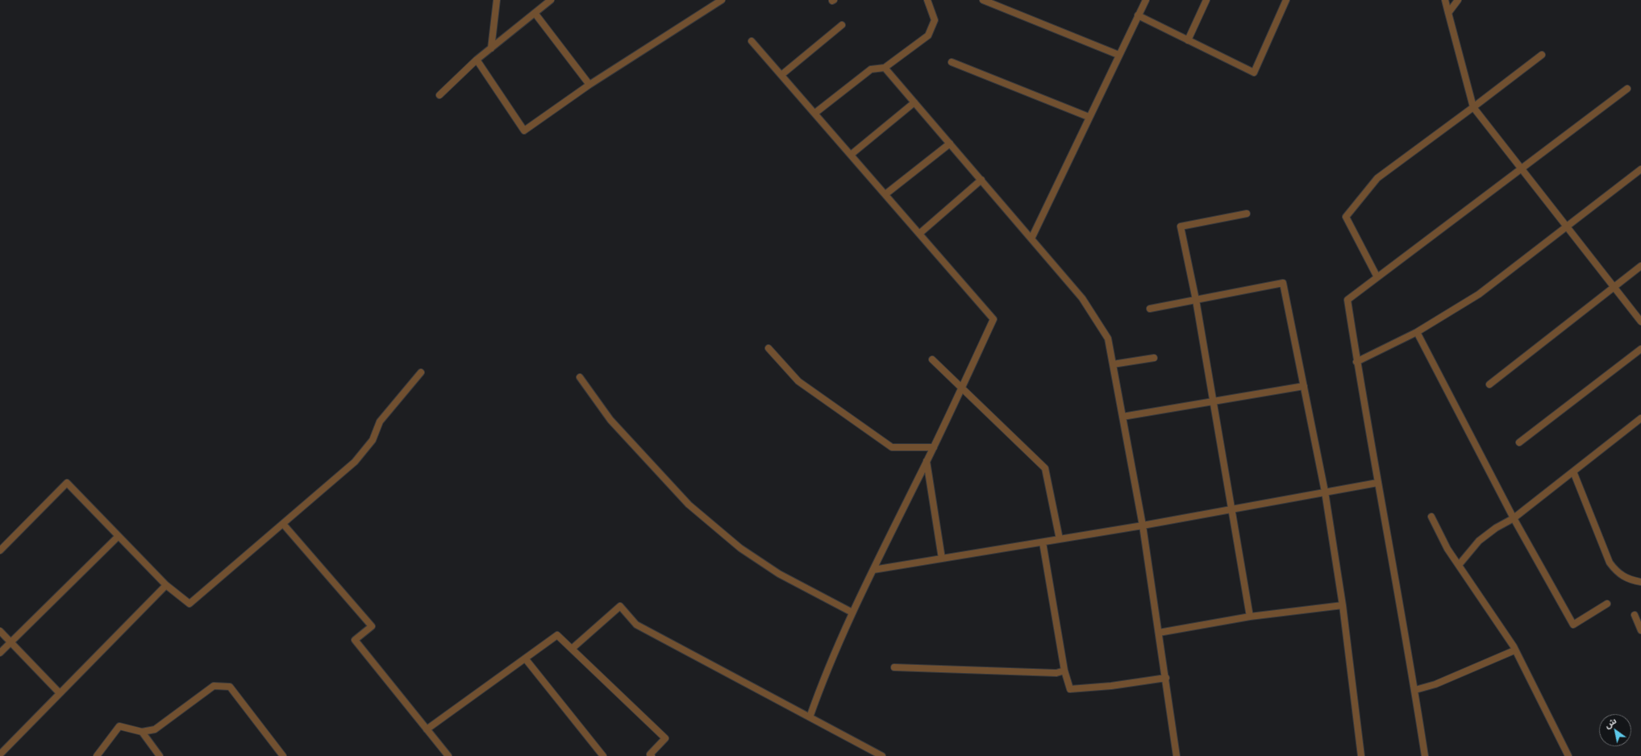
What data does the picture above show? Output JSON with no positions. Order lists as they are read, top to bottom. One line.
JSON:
{"north":"top left"}
